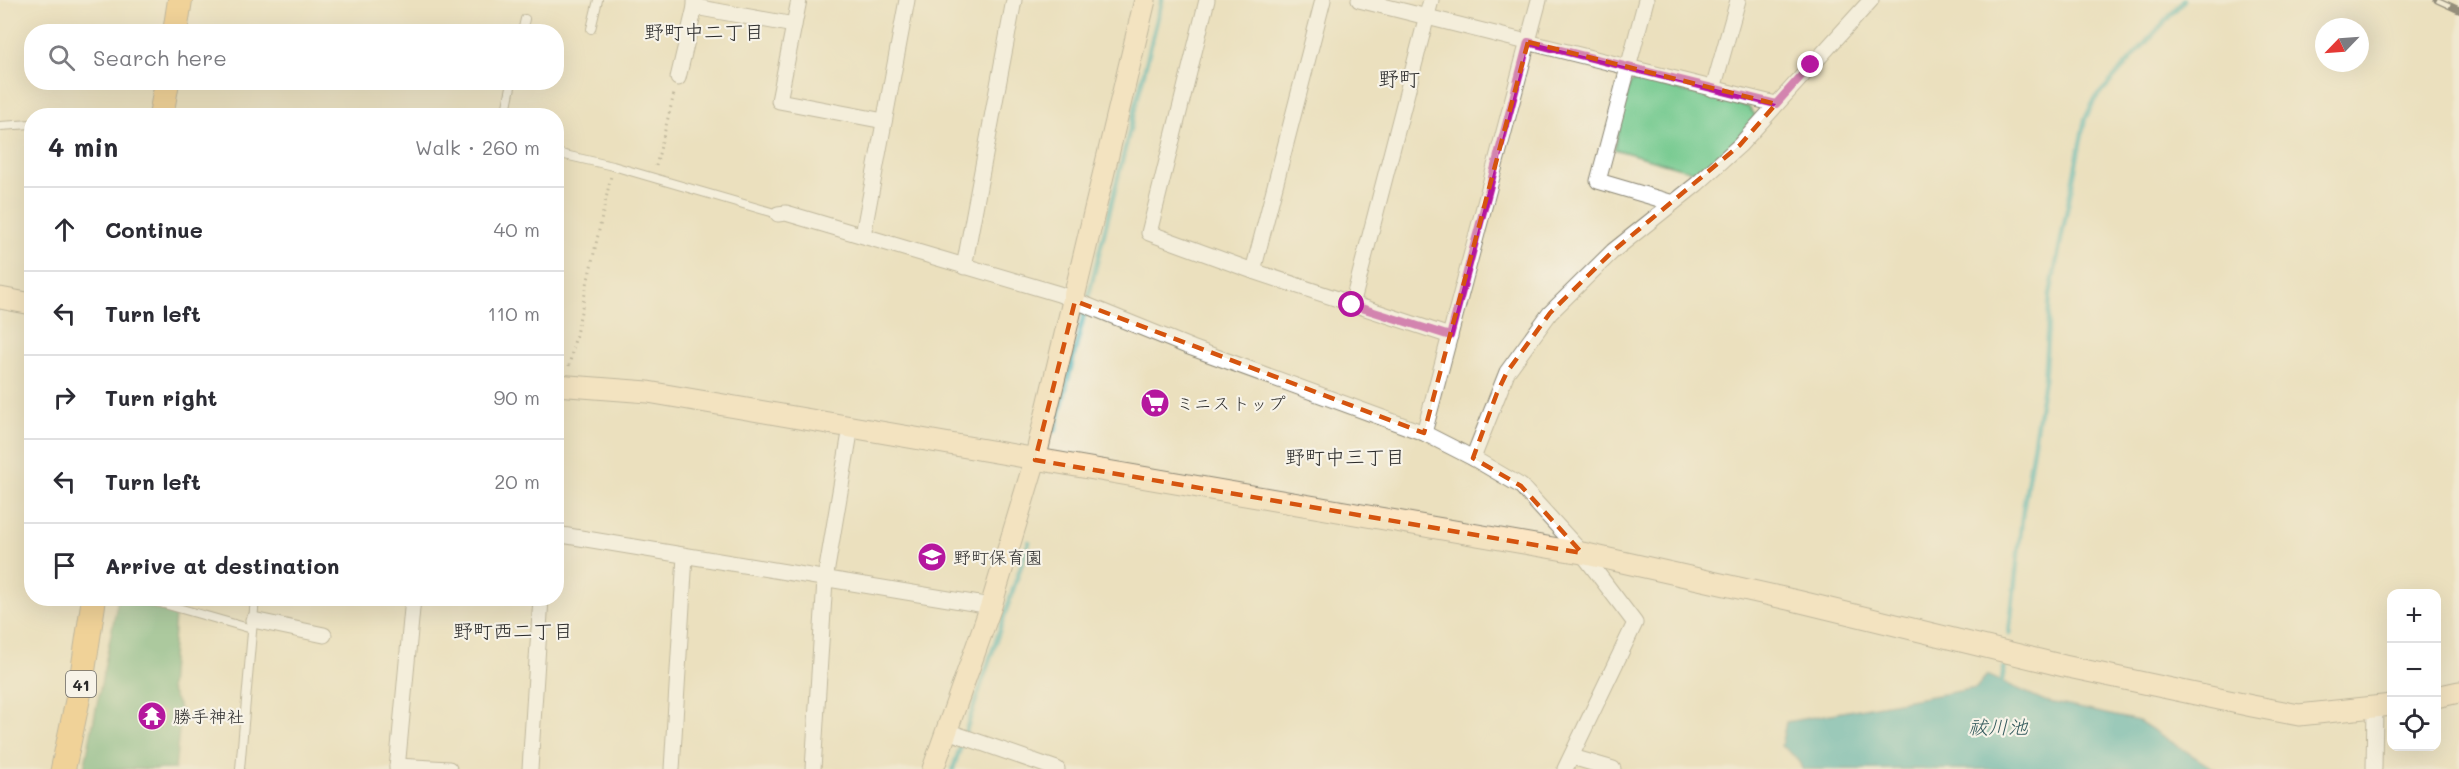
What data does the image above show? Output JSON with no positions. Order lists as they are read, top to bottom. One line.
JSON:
{"streets":{"main road":["41"]},"districts":["野町中二丁目","野町","野町中三丁目","野町西二丁目"],"water":["祓川池"],"places":{"supermarket":["ミニストップ"],"school or university":["野町保育園"],"temple":["勝手神社"]},"north":"bottom left","page":{"search":"Search here","heading":["4 min","Walk · 260 m"],"list":[["Continue","40 m"],["Turn left","110 m"],["Turn right","90 m"],["Turn left","20 m"],"Arrive at destination"],"map_buttons":["+","−"]}}
